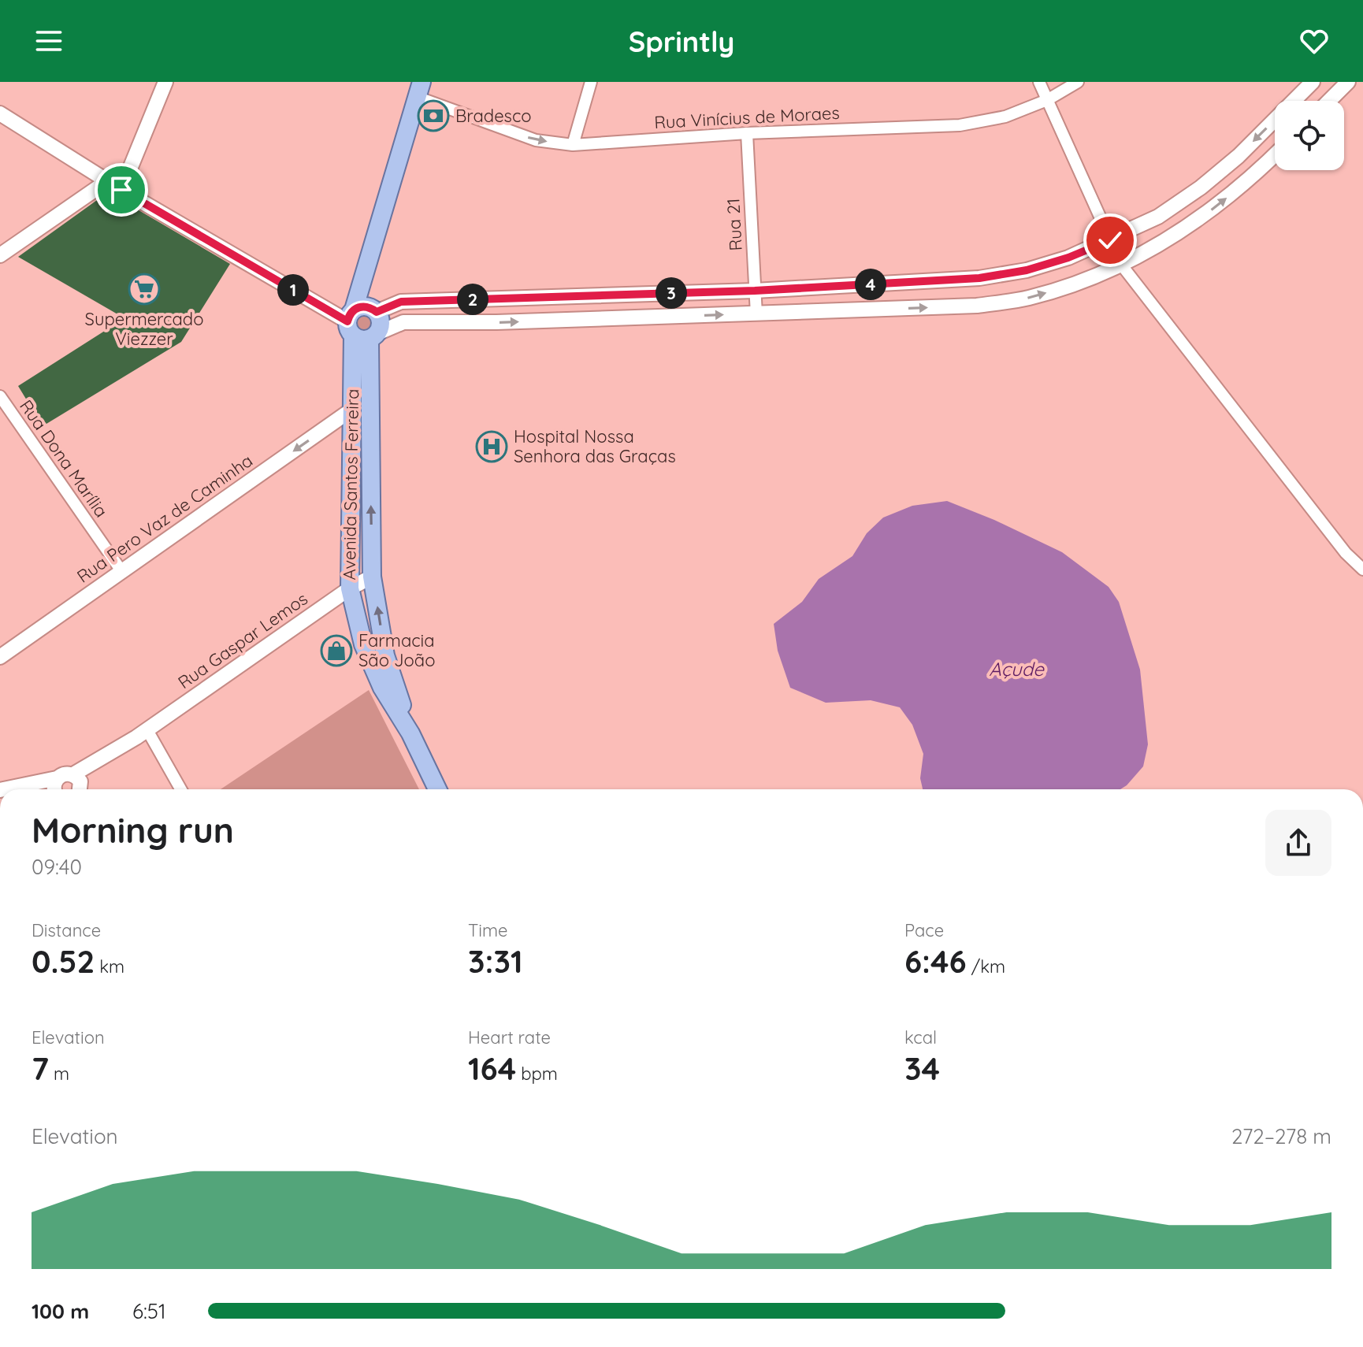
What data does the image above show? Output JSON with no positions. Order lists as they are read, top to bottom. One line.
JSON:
{"streets":{"main road":["Avenida Santos Ferreira"],"street":["Rua Vinícius de Moraes","Rua 21","Rua Dona Marília","Rua Pero Vaz de Caminha","Rua Gaspar Lemos"]},"crossings":[["Rua Vinícius de Moraes","Rua 21"],["Rua Vinícius de Moraes","Avenida Santos Ferreira"],["Rua Dona Marília","Rua Pero Vaz de Caminha"],["Avenida Santos Ferreira","Rua Pero Vaz de Caminha"],["Avenida Santos Ferreira","Rua Gaspar Lemos"]],"one_way":["Rua Pero Vaz de Caminha"],"water":["Açude"],"places":{"bank":["Bradesco"],"supermarket":["Supermercado Viezzer"],"hospital":["Hospital Nossa Senhora das Graças"],"shop":["Farmacia São João"]},"page":{"header":"Sprintly","pins":["4","1","3","2"],"heading":["Morning run","09:40"],"stats":[["Distance","0.52 km"],["Time","3:31"],["Pace","6:46 /km"],["Elevation","7 m"],["Heart rate","164 bpm"],["kcal","34"]],"chart":["Elevation","272–278 m"],"list":[{"name":"100 m","note":"6:51"}]}}
